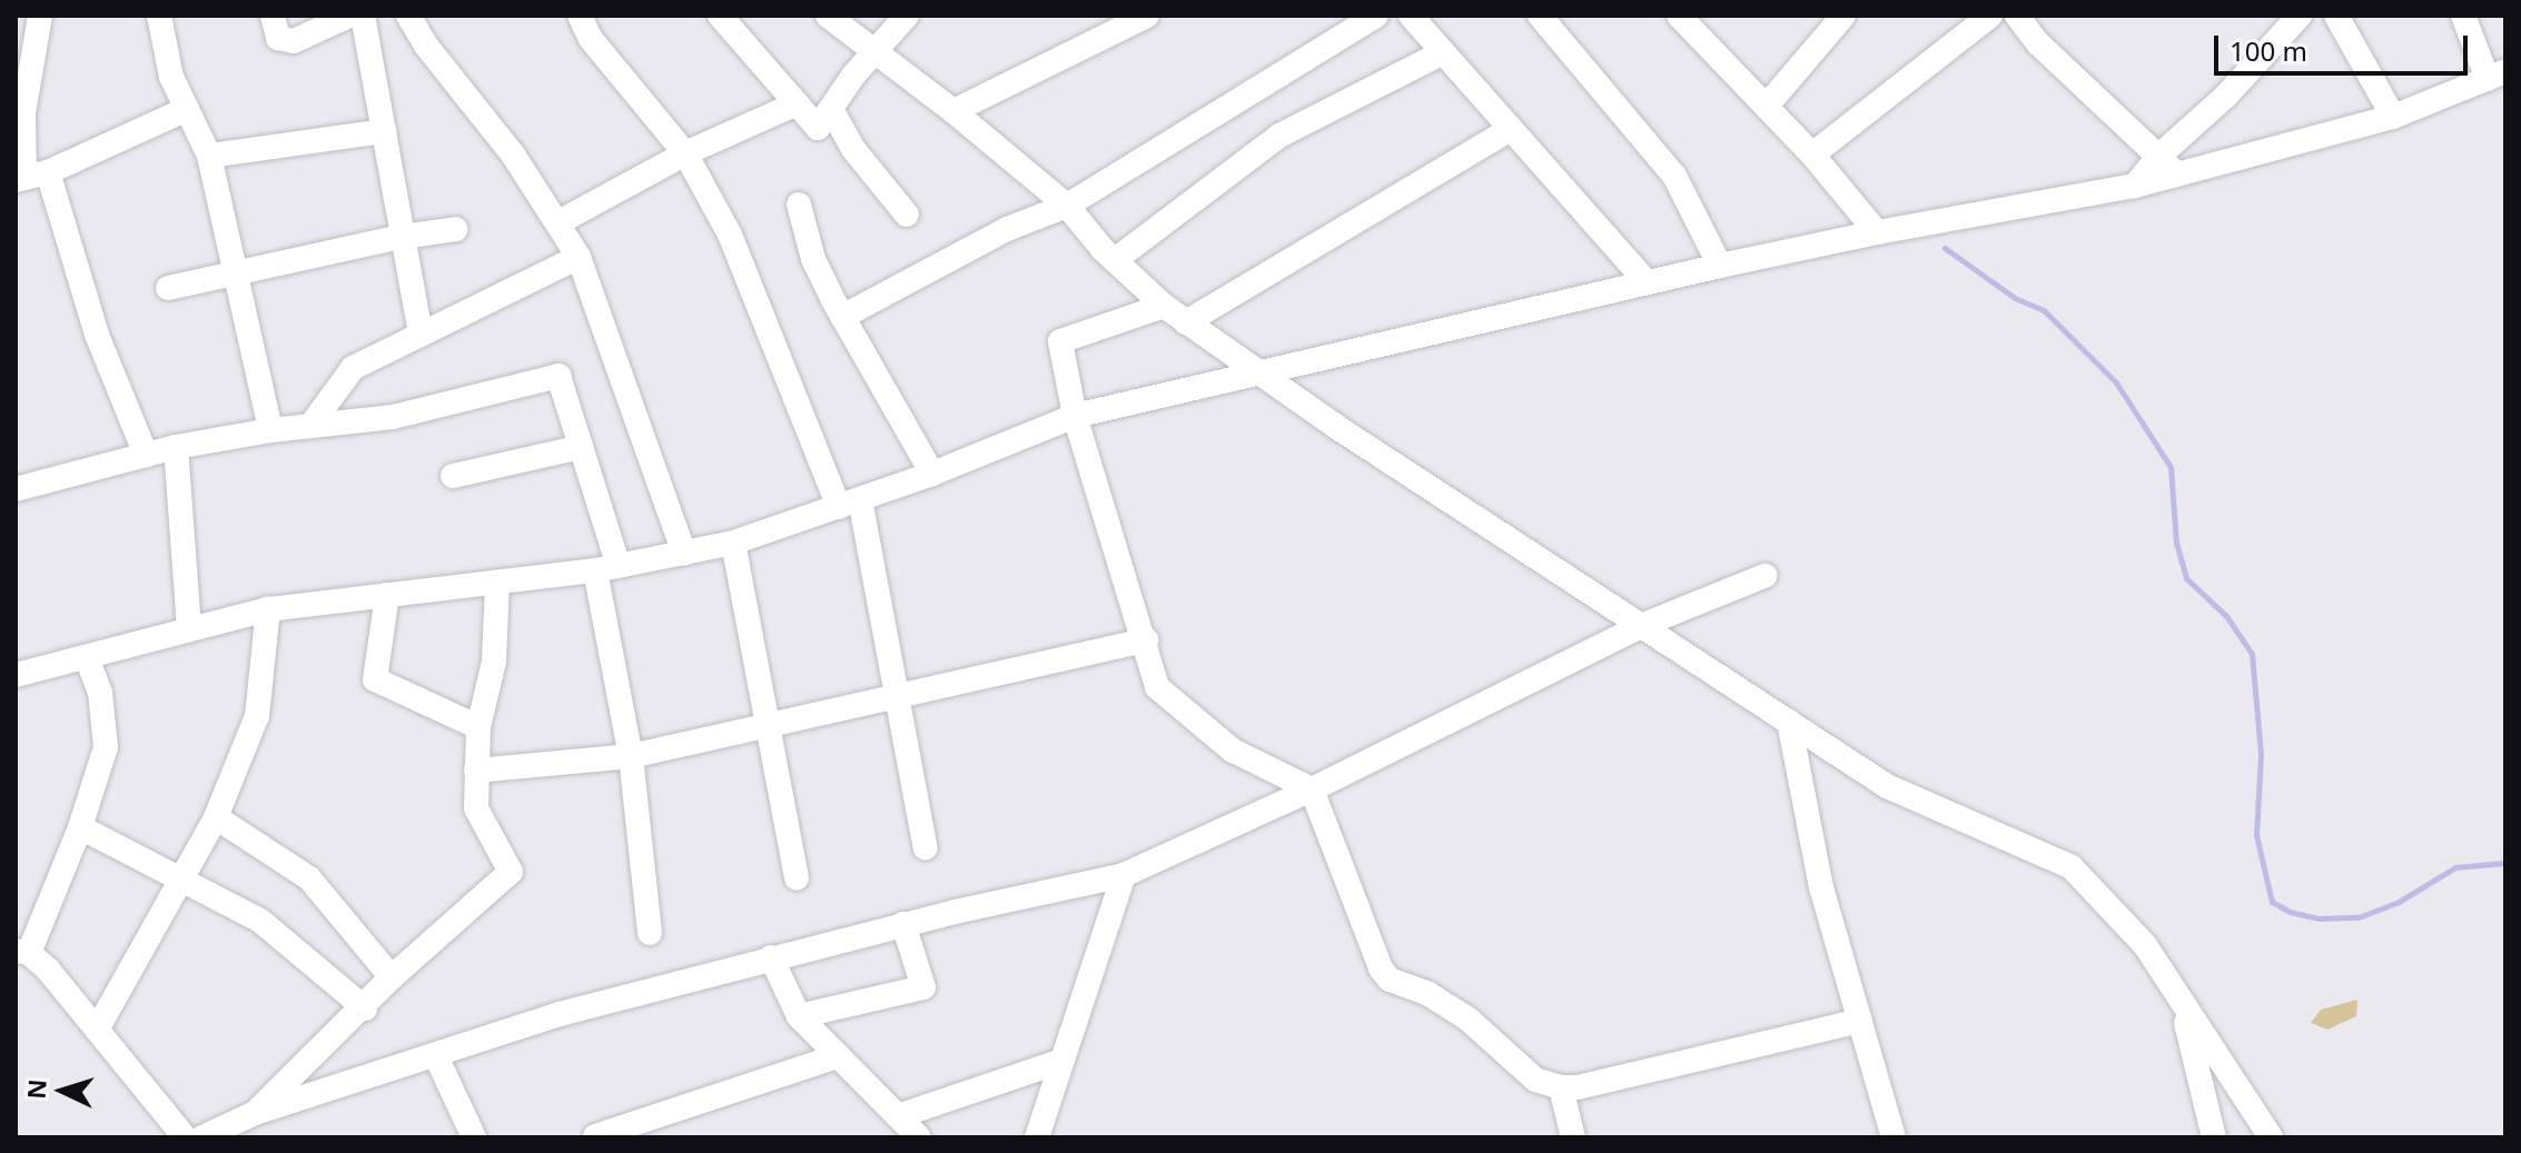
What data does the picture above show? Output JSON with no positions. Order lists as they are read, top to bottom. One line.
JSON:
{"scale_bar":"100 m","north":"left"}
